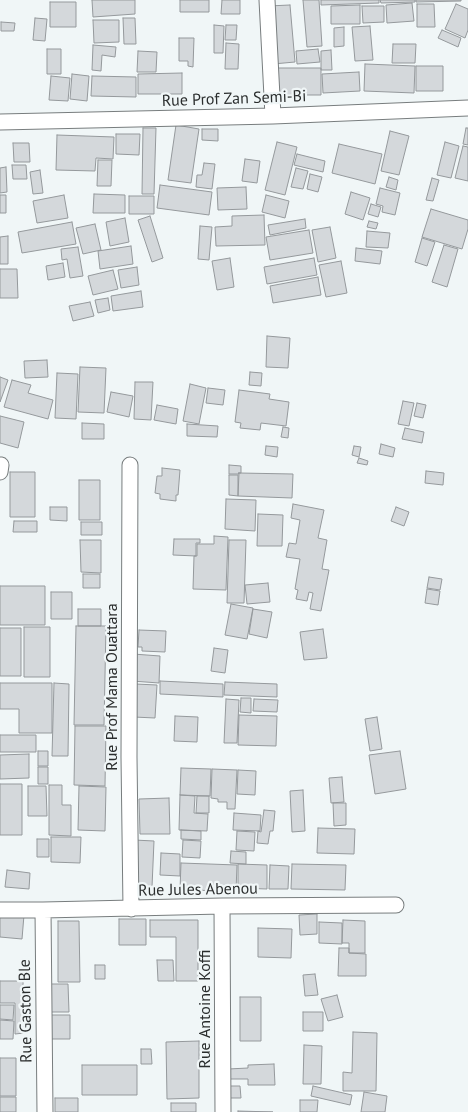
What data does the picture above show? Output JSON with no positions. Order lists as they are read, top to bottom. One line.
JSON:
{"streets":{"street":["Rue Prof Zan Semi-Bi","Rue Prof Mama Ouattara","Rue Jules Abenou","Rue Antoine Koffi","Rue Gaston Ble"]},"crossings":[["Rue Prof Mama Ouattara","Rue Jules Abenou"],["Rue Jules Abenou","Rue Antoine Koffi"],["Rue Jules Abenou","Rue Gaston Ble"]]}
